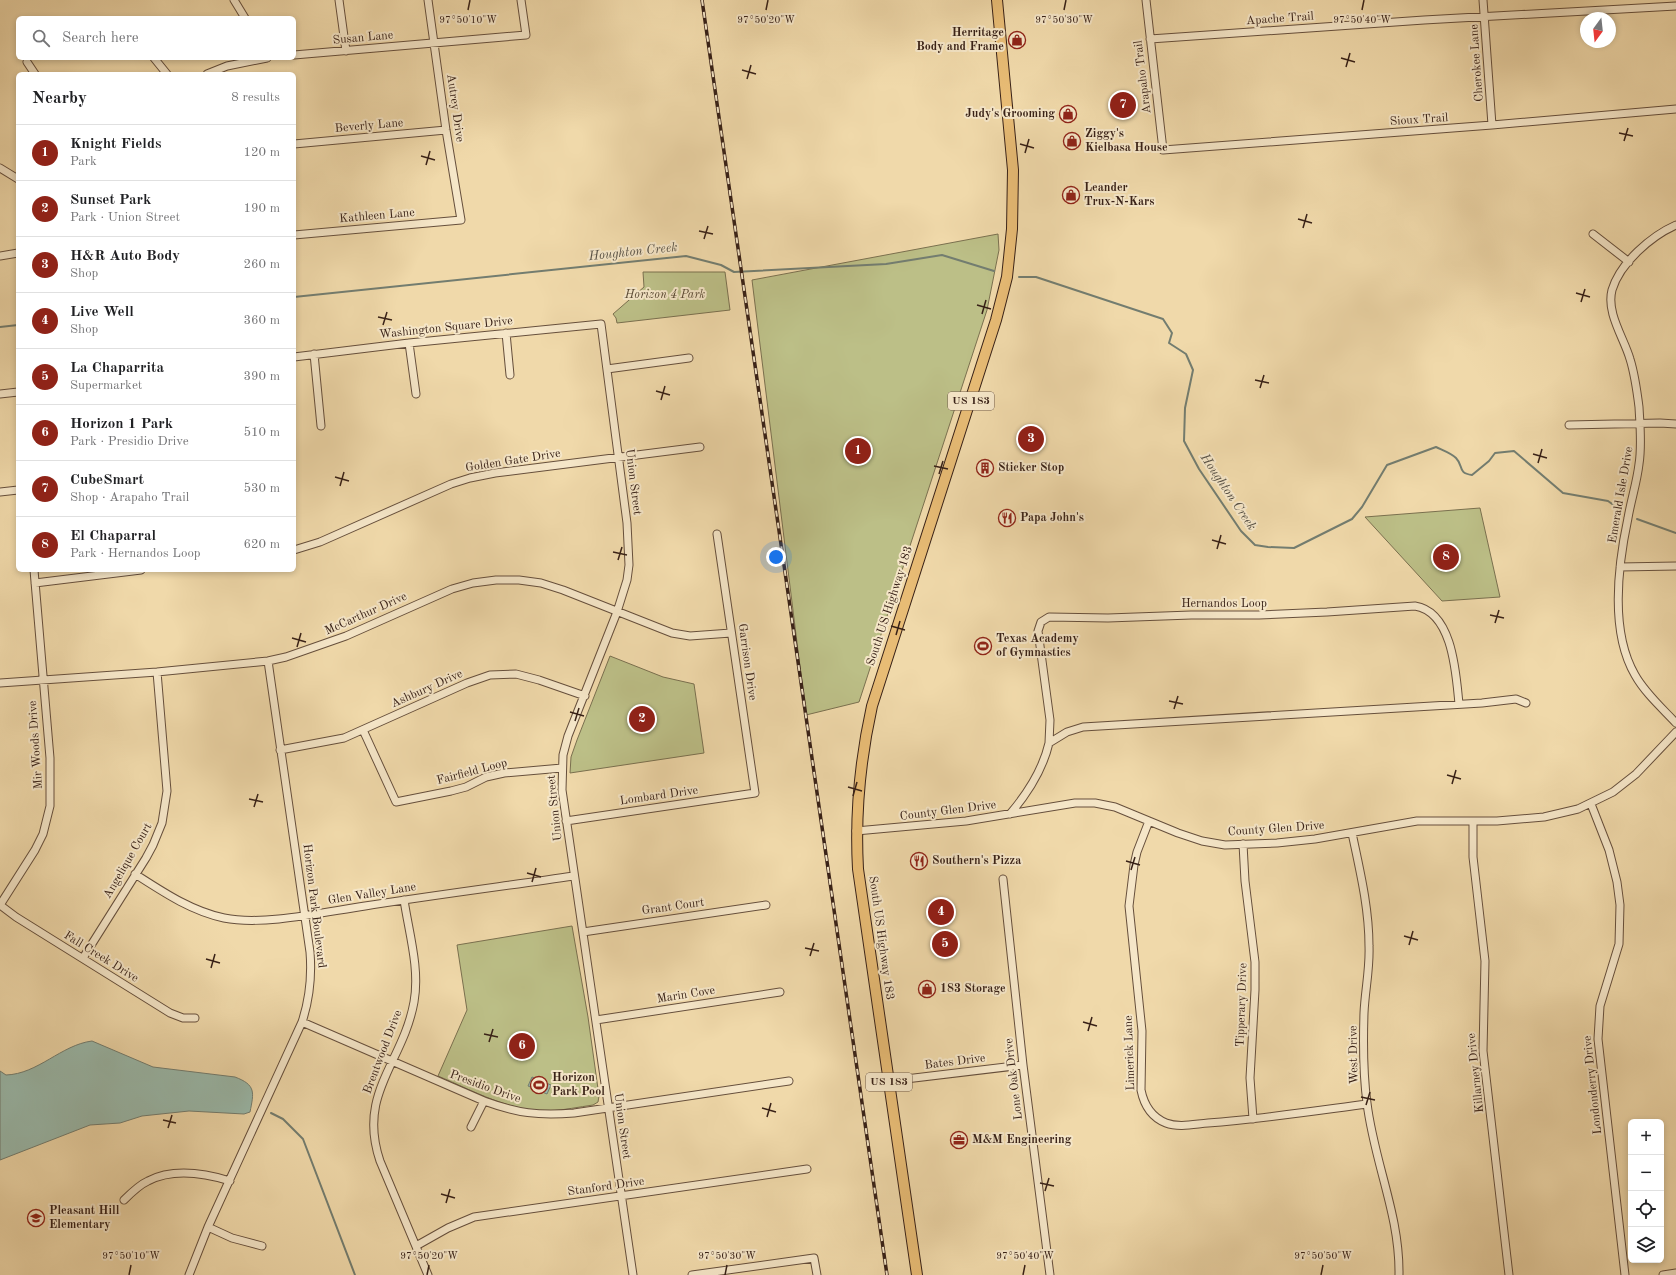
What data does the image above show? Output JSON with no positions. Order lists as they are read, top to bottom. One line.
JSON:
{"streets":{"main road":["US 183","South US Highway 183"],"street":["Apache Trail","Susan Lane","Cherokee Lane","Arapaho Trail","Autrey Drive","Sioux Trail","Beverly Lane","Kathleen Lane","Washington Square Drive","Golden Gate Drive","Union Street","Emerald Isle Drive","Hernandos Loop","McCarthur Drive","Garrison Drive","Ashbury Drive","Mir Woods Drive","Fairfield Loop","Lombard Drive","County Glen Drive","Angelique Court","Glen Valley Lane","Horizon Park Boulevard","Grant Court","Fall Creek Drive","Marin Cove","Tipperary Drive","Brentwood Drive","Limerick Lane","West Drive","Bates Drive","Killarney Drive","Lone Oak Drive","Londonderry Drive","Presidio Drive","Stanford Drive"]},"crossings":[["Apache Trail","Cherokee Lane"],["Apache Trail","Arapaho Trail"],["Susan Lane","Autrey Drive"],["Cherokee Lane","Sioux Trail"],["Arapaho Trail","Sioux Trail"],["Autrey Drive","Beverly Lane"],["Autrey Drive","Kathleen Lane"],["Washington Square Drive","Union Street"],["Golden Gate Drive","Union Street"],["Union Street","McCarthur Drive"],["Union Street","Ashbury Drive"],["Union Street","Fairfield Loop"],["Union Street","Lombard Drive"],["Union Street","Glen Valley Lane"],["Union Street","Grant Court"],["Union Street","Marin Cove"],["Union Street","Presidio Drive"],["Union Street","Stanford Drive"],["Hernandos Loop","County Glen Drive"],["South US Highway 183","County Glen Drive"],["South US Highway 183","Bates Drive"],["McCarthur Drive","Garrison Drive"],["McCarthur Drive","Mir Woods Drive"],["McCarthur Drive","Angelique Court"],["McCarthur Drive","Horizon Park Boulevard"],["Garrison Drive","Lombard Drive"],["Ashbury Drive","Fairfield Loop"],["Ashbury Drive","Horizon Park Boulevard"],["Mir Woods Drive","Fall Creek Drive"],["County Glen Drive","Tipperary Drive"],["County Glen Drive","Limerick Lane"],["County Glen Drive","West Drive"],["County Glen Drive","Killarney Drive"],["County Glen Drive","Londonderry Drive"],["Angelique Court","Glen Valley Lane"],["Angelique Court","Fall Creek Drive"],["Glen Valley Lane","Horizon Park Boulevard"],["Glen Valley Lane","Brentwood Drive"],["Horizon Park Boulevard","Presidio Drive"],["Tipperary Drive","Limerick Lane"],["Brentwood Drive","Presidio Drive"],["Brentwood Drive","Stanford Drive"],["Limerick Lane","West Drive"],["Bates Drive","Lone Oak Drive"]],"water":["Houghton Creek"],"parks":["Horizon 4 Park"],"places":{"shop":["Herritage Body and Frame","Judy's Grooming","Ziggy's Kielbasa House","Leander Trux-N-Kars","183 Storage"],"building":["Sticker Stop"],"restaurant":["Papa John's","Southern's Pizza"],"sports":["Texas Academy of Gymnastics","Horizon Park Pool"],"office":["M&M Engineering"],"school or university":["Pleasant Hill Elementary"]},"north":"bottom","page":{"search":"Search here","heading":["Nearby","8 results"],"pins":["7","3","1","8","2","4","5","6"],"list":[{"mark":"1","name":"Knight Fields","note":"Park","value":"120 m"},{"mark":"2","name":"Sunset Park","note":"Park · Union Street","value":"190 m"},{"mark":"3","name":"H&R Auto Body","note":"Shop","value":"260 m"},{"mark":"4","name":"Live Well","note":"Shop","value":"360 m"},{"mark":"5","name":"La Chaparrita","note":"Supermarket","value":"390 m"},{"mark":"6","name":"Horizon 1 Park","note":"Park · Presidio Drive","value":"510 m"},{"mark":"7","name":"CubeSmart","note":"Shop · Arapaho Trail","value":"530 m"},{"mark":"8","name":"El Chaparral","note":"Park · Hernandos Loop","value":"620 m"}],"map_buttons":["+","−"]},"coordinates":["97°50'10\"W","97°50'20\"W","97°50'30\"W","97°50'40\"W","97°50'50\"W"]}
